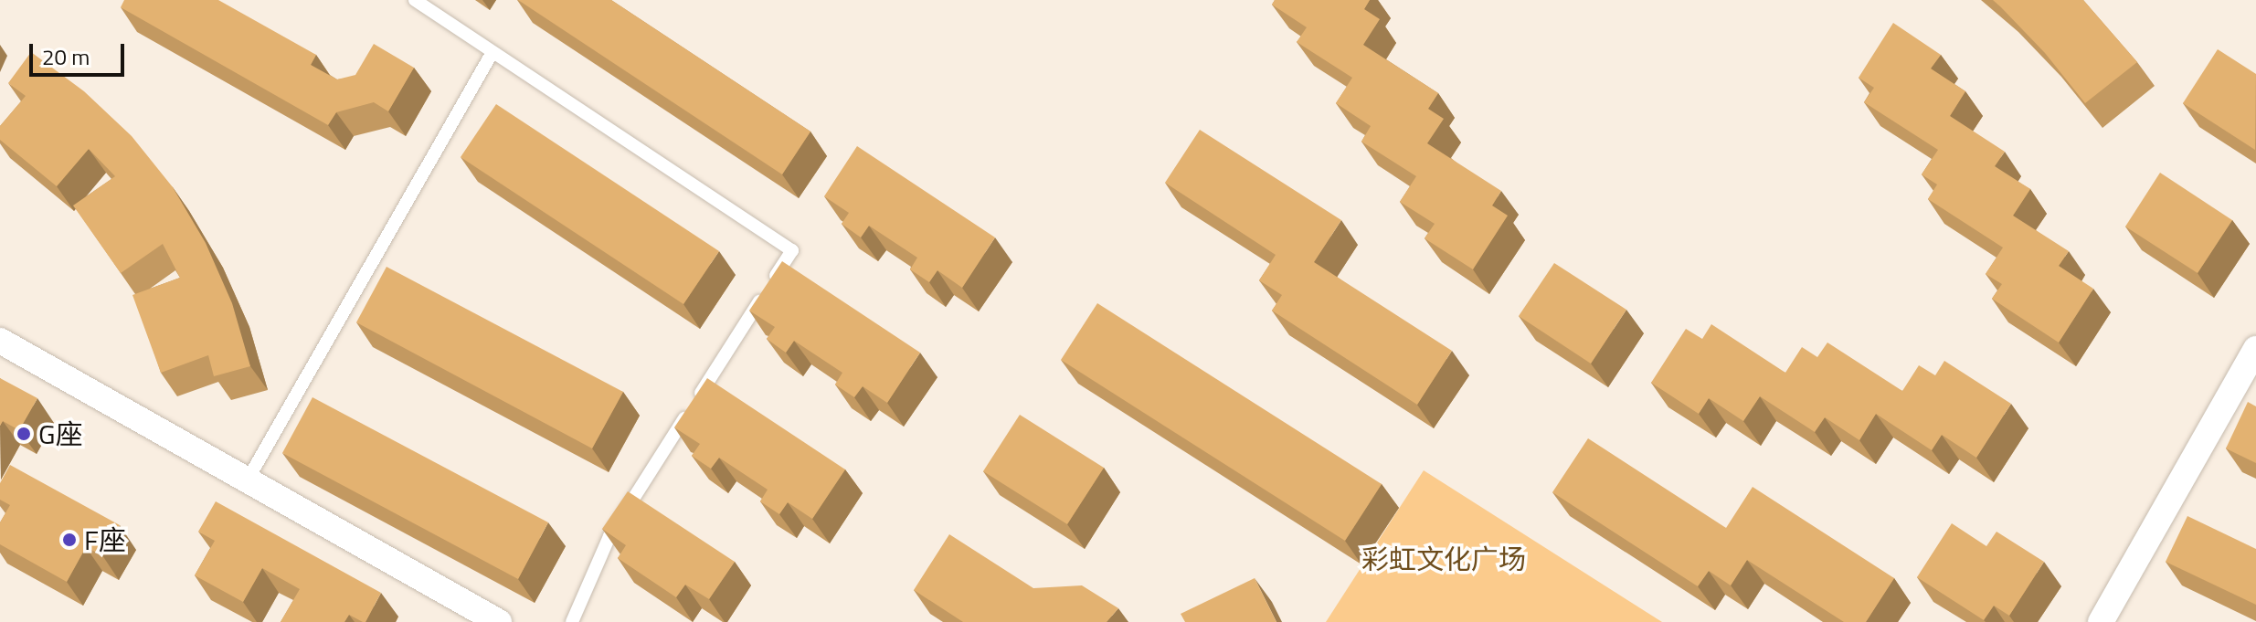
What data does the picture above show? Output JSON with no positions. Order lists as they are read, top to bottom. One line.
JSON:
{"parks":["彩虹文化广场"],"places":["G座","F座"],"scale_bar":"20 m"}
